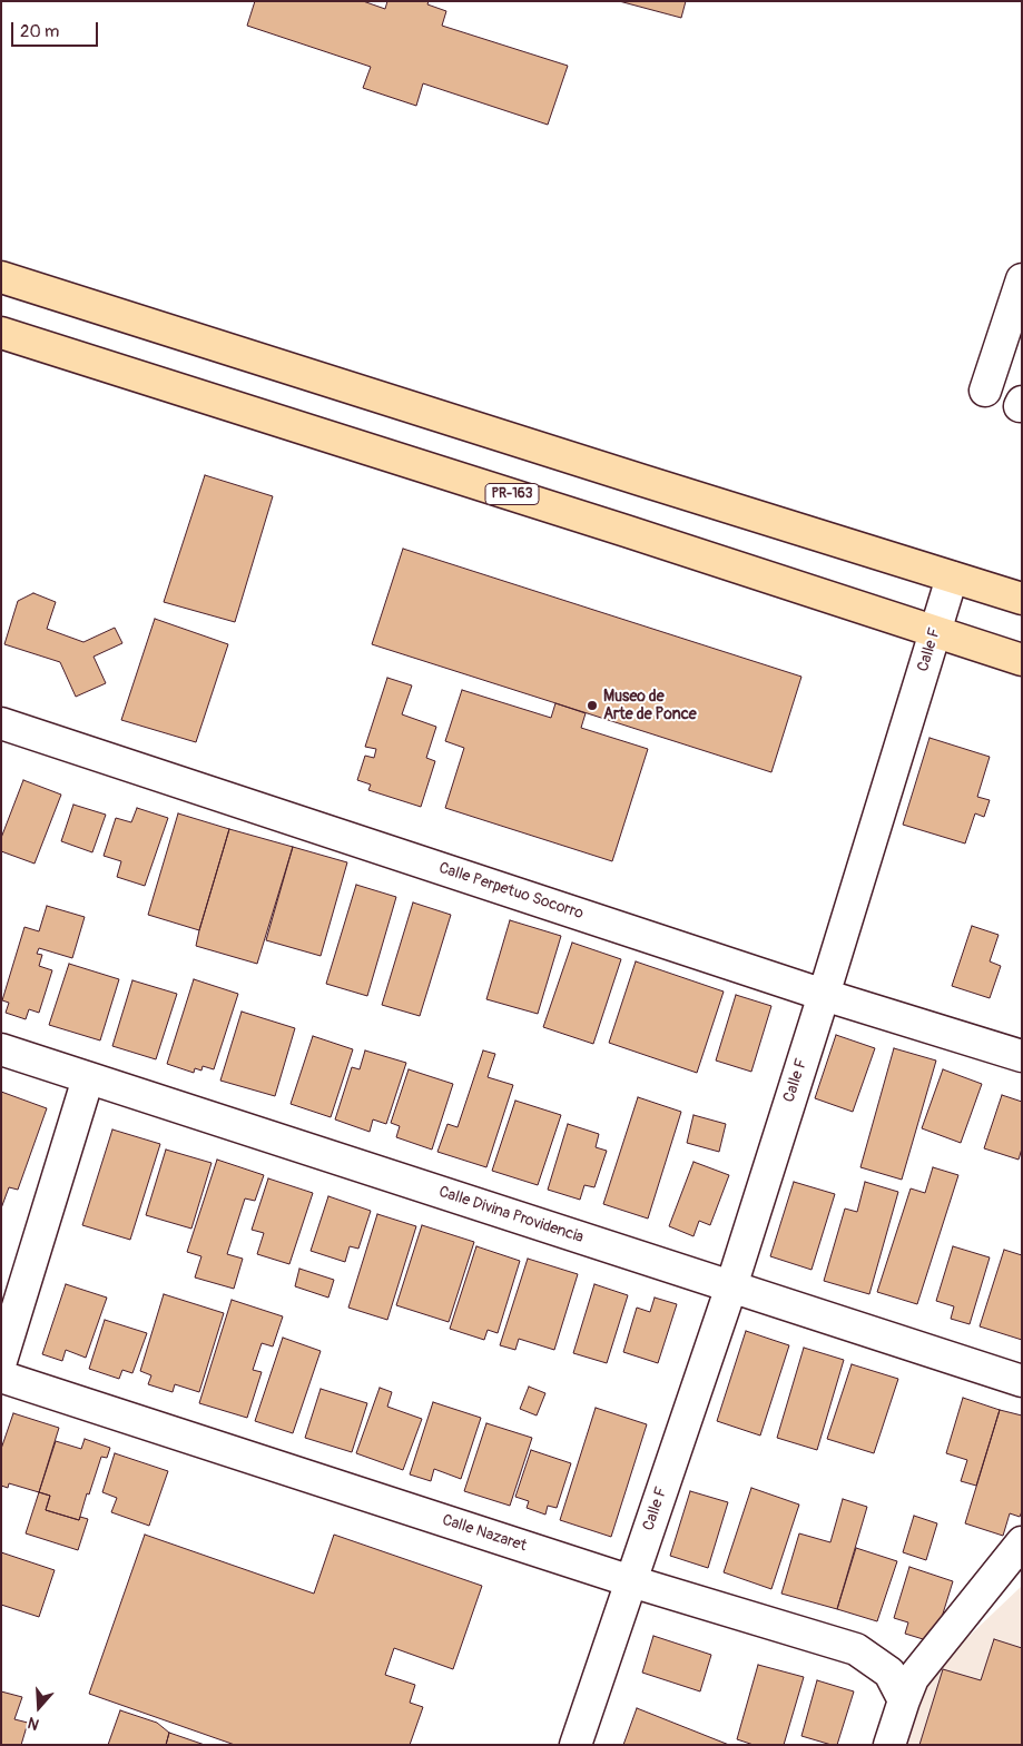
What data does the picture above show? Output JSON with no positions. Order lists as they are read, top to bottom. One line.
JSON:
{"streets":{"main road":["PR-163"],"street":["Calle F","Calle Perpetuo Socorro","Calle Divina Providencia","Calle Nazaret"]},"crossings":[["PR-163","Calle F"],["Calle F","Calle Perpetuo Socorro"],["Calle F","Calle Divina Providencia"],["Calle F","Calle Nazaret"]],"places":["Museo de Arte de Ponce"],"scale_bar":"20 m","north":"bottom"}
